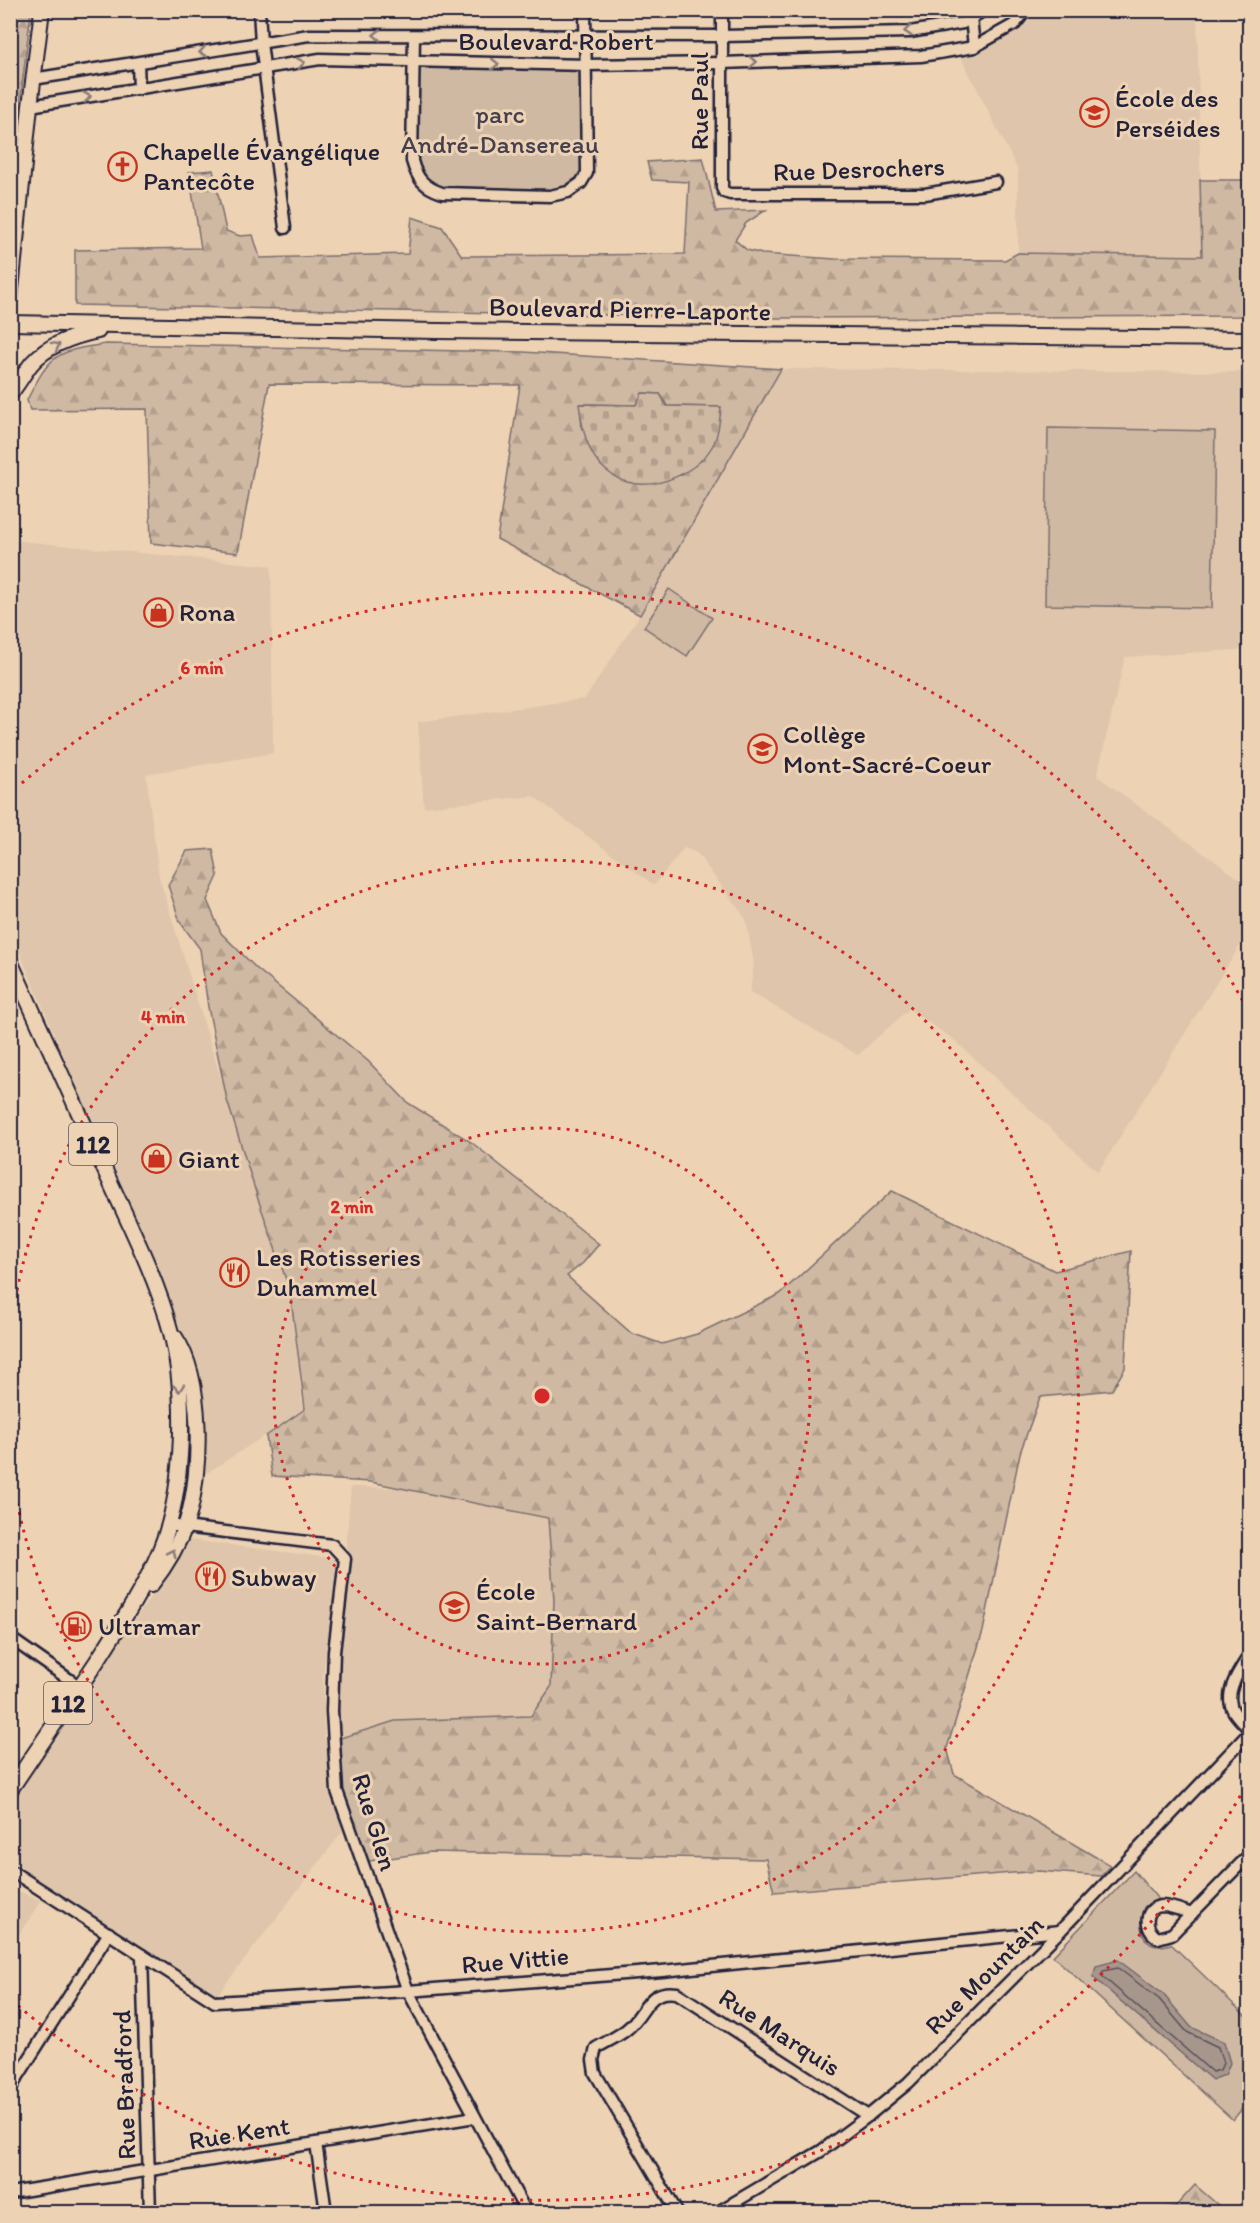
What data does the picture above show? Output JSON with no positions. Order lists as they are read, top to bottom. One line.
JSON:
{"streets":{"main road":["Boulevard Pierre-Laporte","112"],"street":["Boulevard Robert","Rue Paul","Rue Desrochers","Rue Glen","Rue Vittie","Rue Mountain","Rue Marquis","Rue Bradford","Rue Kent"]},"crossings":[["Boulevard Robert","Rue Paul"],["Rue Paul","Rue Desrochers"],["112","Rue Glen"],["Rue Glen","Rue Vittie"],["Rue Glen","Rue Kent"],["Rue Vittie","Rue Mountain"],["Rue Vittie","Rue Bradford"],["Rue Mountain","Rue Marquis"],["Rue Bradford","Rue Kent"]],"parks":["parc André-Dansereau"],"places":{"school or university":["École des Perséides","Collège Mont-Sacré-Coeur","École Saint-Bernard"],"church":["Chapelle Évangélique Pantecôte"],"shop":["Rona","Giant"],"restaurant":["Les Rotisseries Duhammel","Subway"],"fuel station":["Ultramar"]},"rings":["6 min","4 min","2 min"]}
